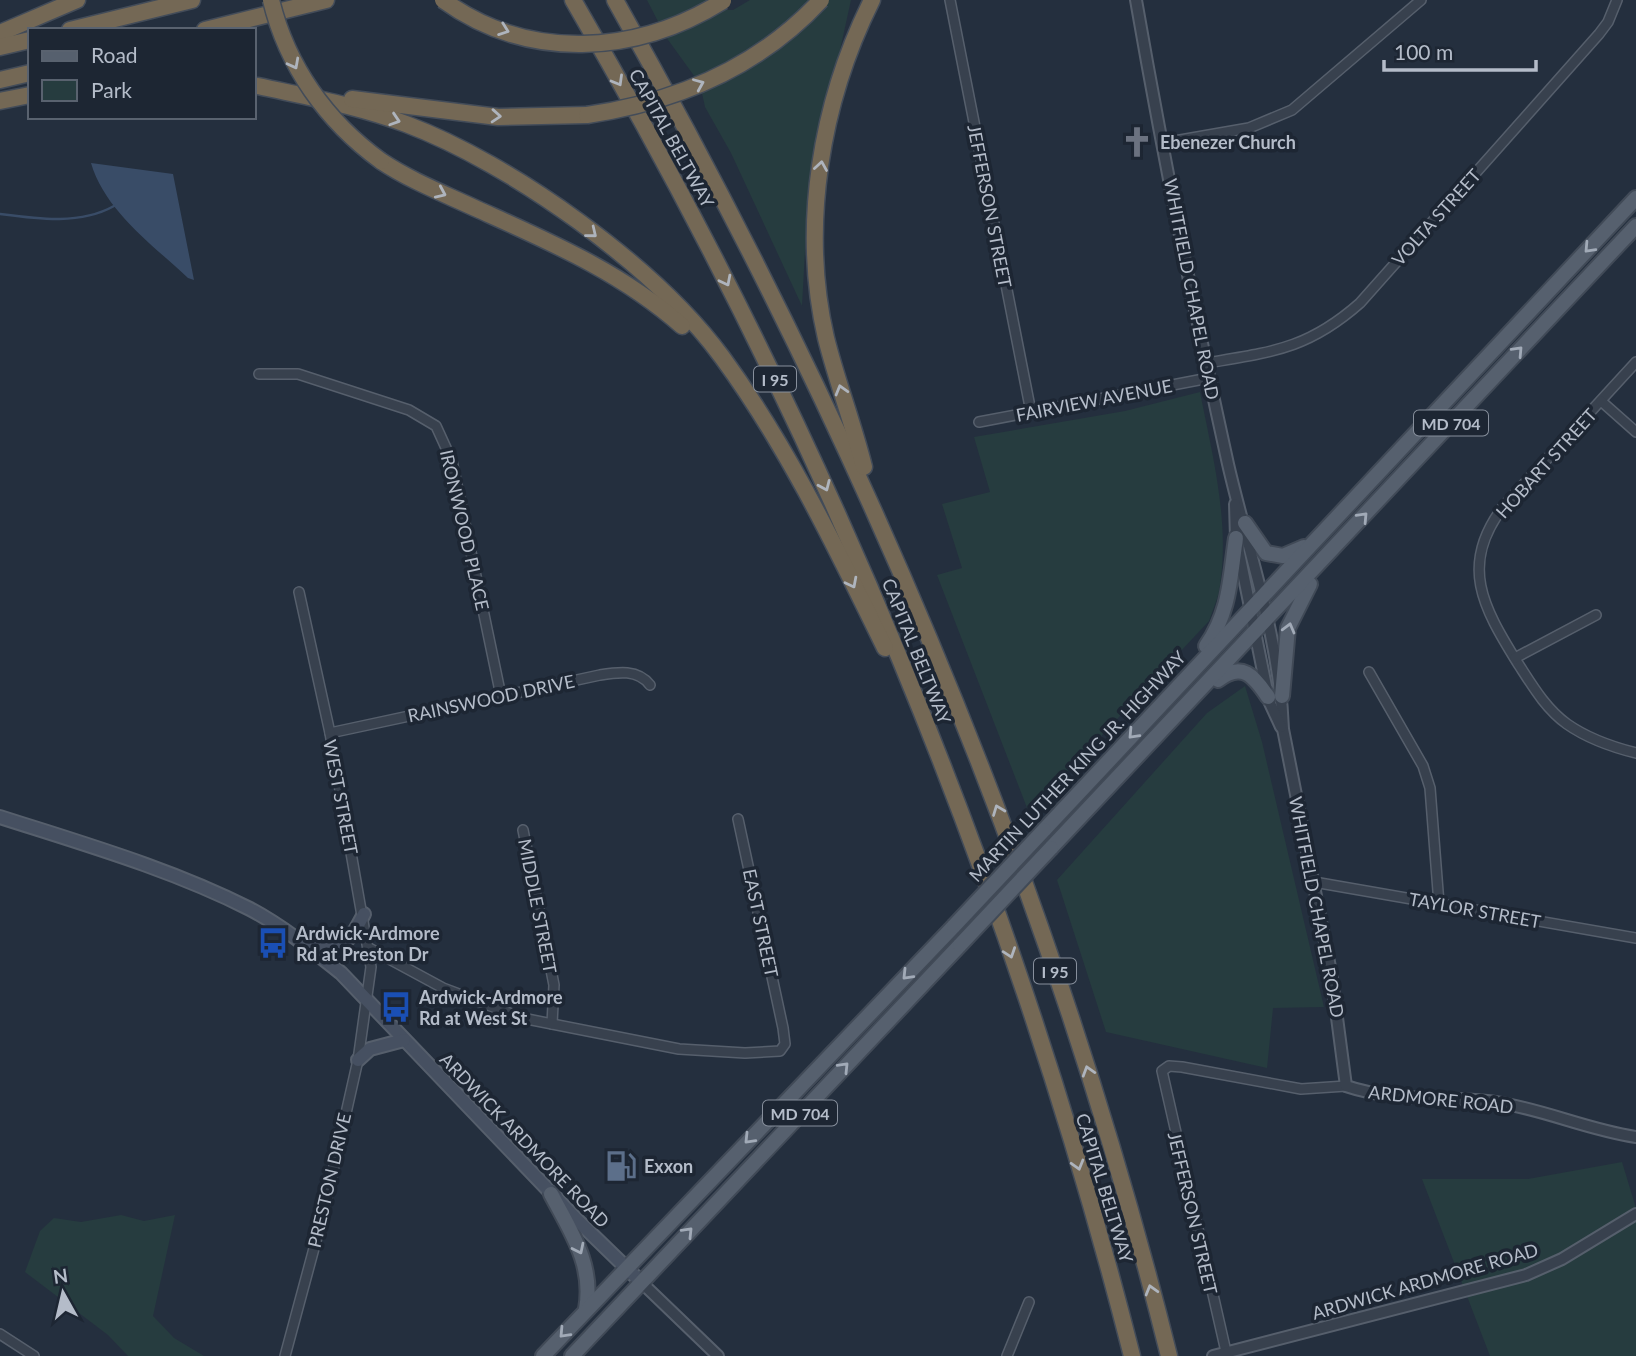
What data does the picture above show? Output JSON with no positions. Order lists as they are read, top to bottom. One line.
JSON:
{"streets":{"highway":["CAPITAL BELTWAY","I 95"],"main road":["MD 704","MARTIN LUTHER KING JR. HIGHWAY","ARDWICK ARDMORE ROAD"],"street":["JEFFERSON STREET","VOLTA STREET","WHITFIELD CHAPEL ROAD","FAIRVIEW AVENUE","HOBART STREET","IRONWOOD PLACE","RAINSWOOD DRIVE","WEST STREET","MIDDLE STREET","TAYLOR STREET","EAST STREET","ARDMORE ROAD","PRESTON DRIVE"]},"crossings":[["JEFFERSON STREET","FAIRVIEW AVENUE"],["JEFFERSON STREET","ARDMORE ROAD"],["JEFFERSON STREET","ARDWICK ARDMORE ROAD"],["VOLTA STREET","WHITFIELD CHAPEL ROAD"],["WHITFIELD CHAPEL ROAD","FAIRVIEW AVENUE"],["WHITFIELD CHAPEL ROAD","MARTIN LUTHER KING JR. HIGHWAY"],["WHITFIELD CHAPEL ROAD","TAYLOR STREET"],["WHITFIELD CHAPEL ROAD","ARDMORE ROAD"],["IRONWOOD PLACE","RAINSWOOD DRIVE"],["RAINSWOOD DRIVE","WEST STREET"],["MARTIN LUTHER KING JR. HIGHWAY","ARDWICK ARDMORE ROAD"],["WEST STREET","ARDWICK ARDMORE ROAD"],["WEST STREET","PRESTON DRIVE"],["MIDDLE STREET","EAST STREET"],["ARDWICK ARDMORE ROAD","PRESTON DRIVE"]],"places":{"church":["Ebenezer Church"],"bus stop":["Ardwick-Ardmore Rd at Preston Dr","Ardwick-Ardmore Rd at West St"],"fuel station":["Exxon"]},"legend":["Road","Park"],"scale_bar":"100 m","north":"top"}
